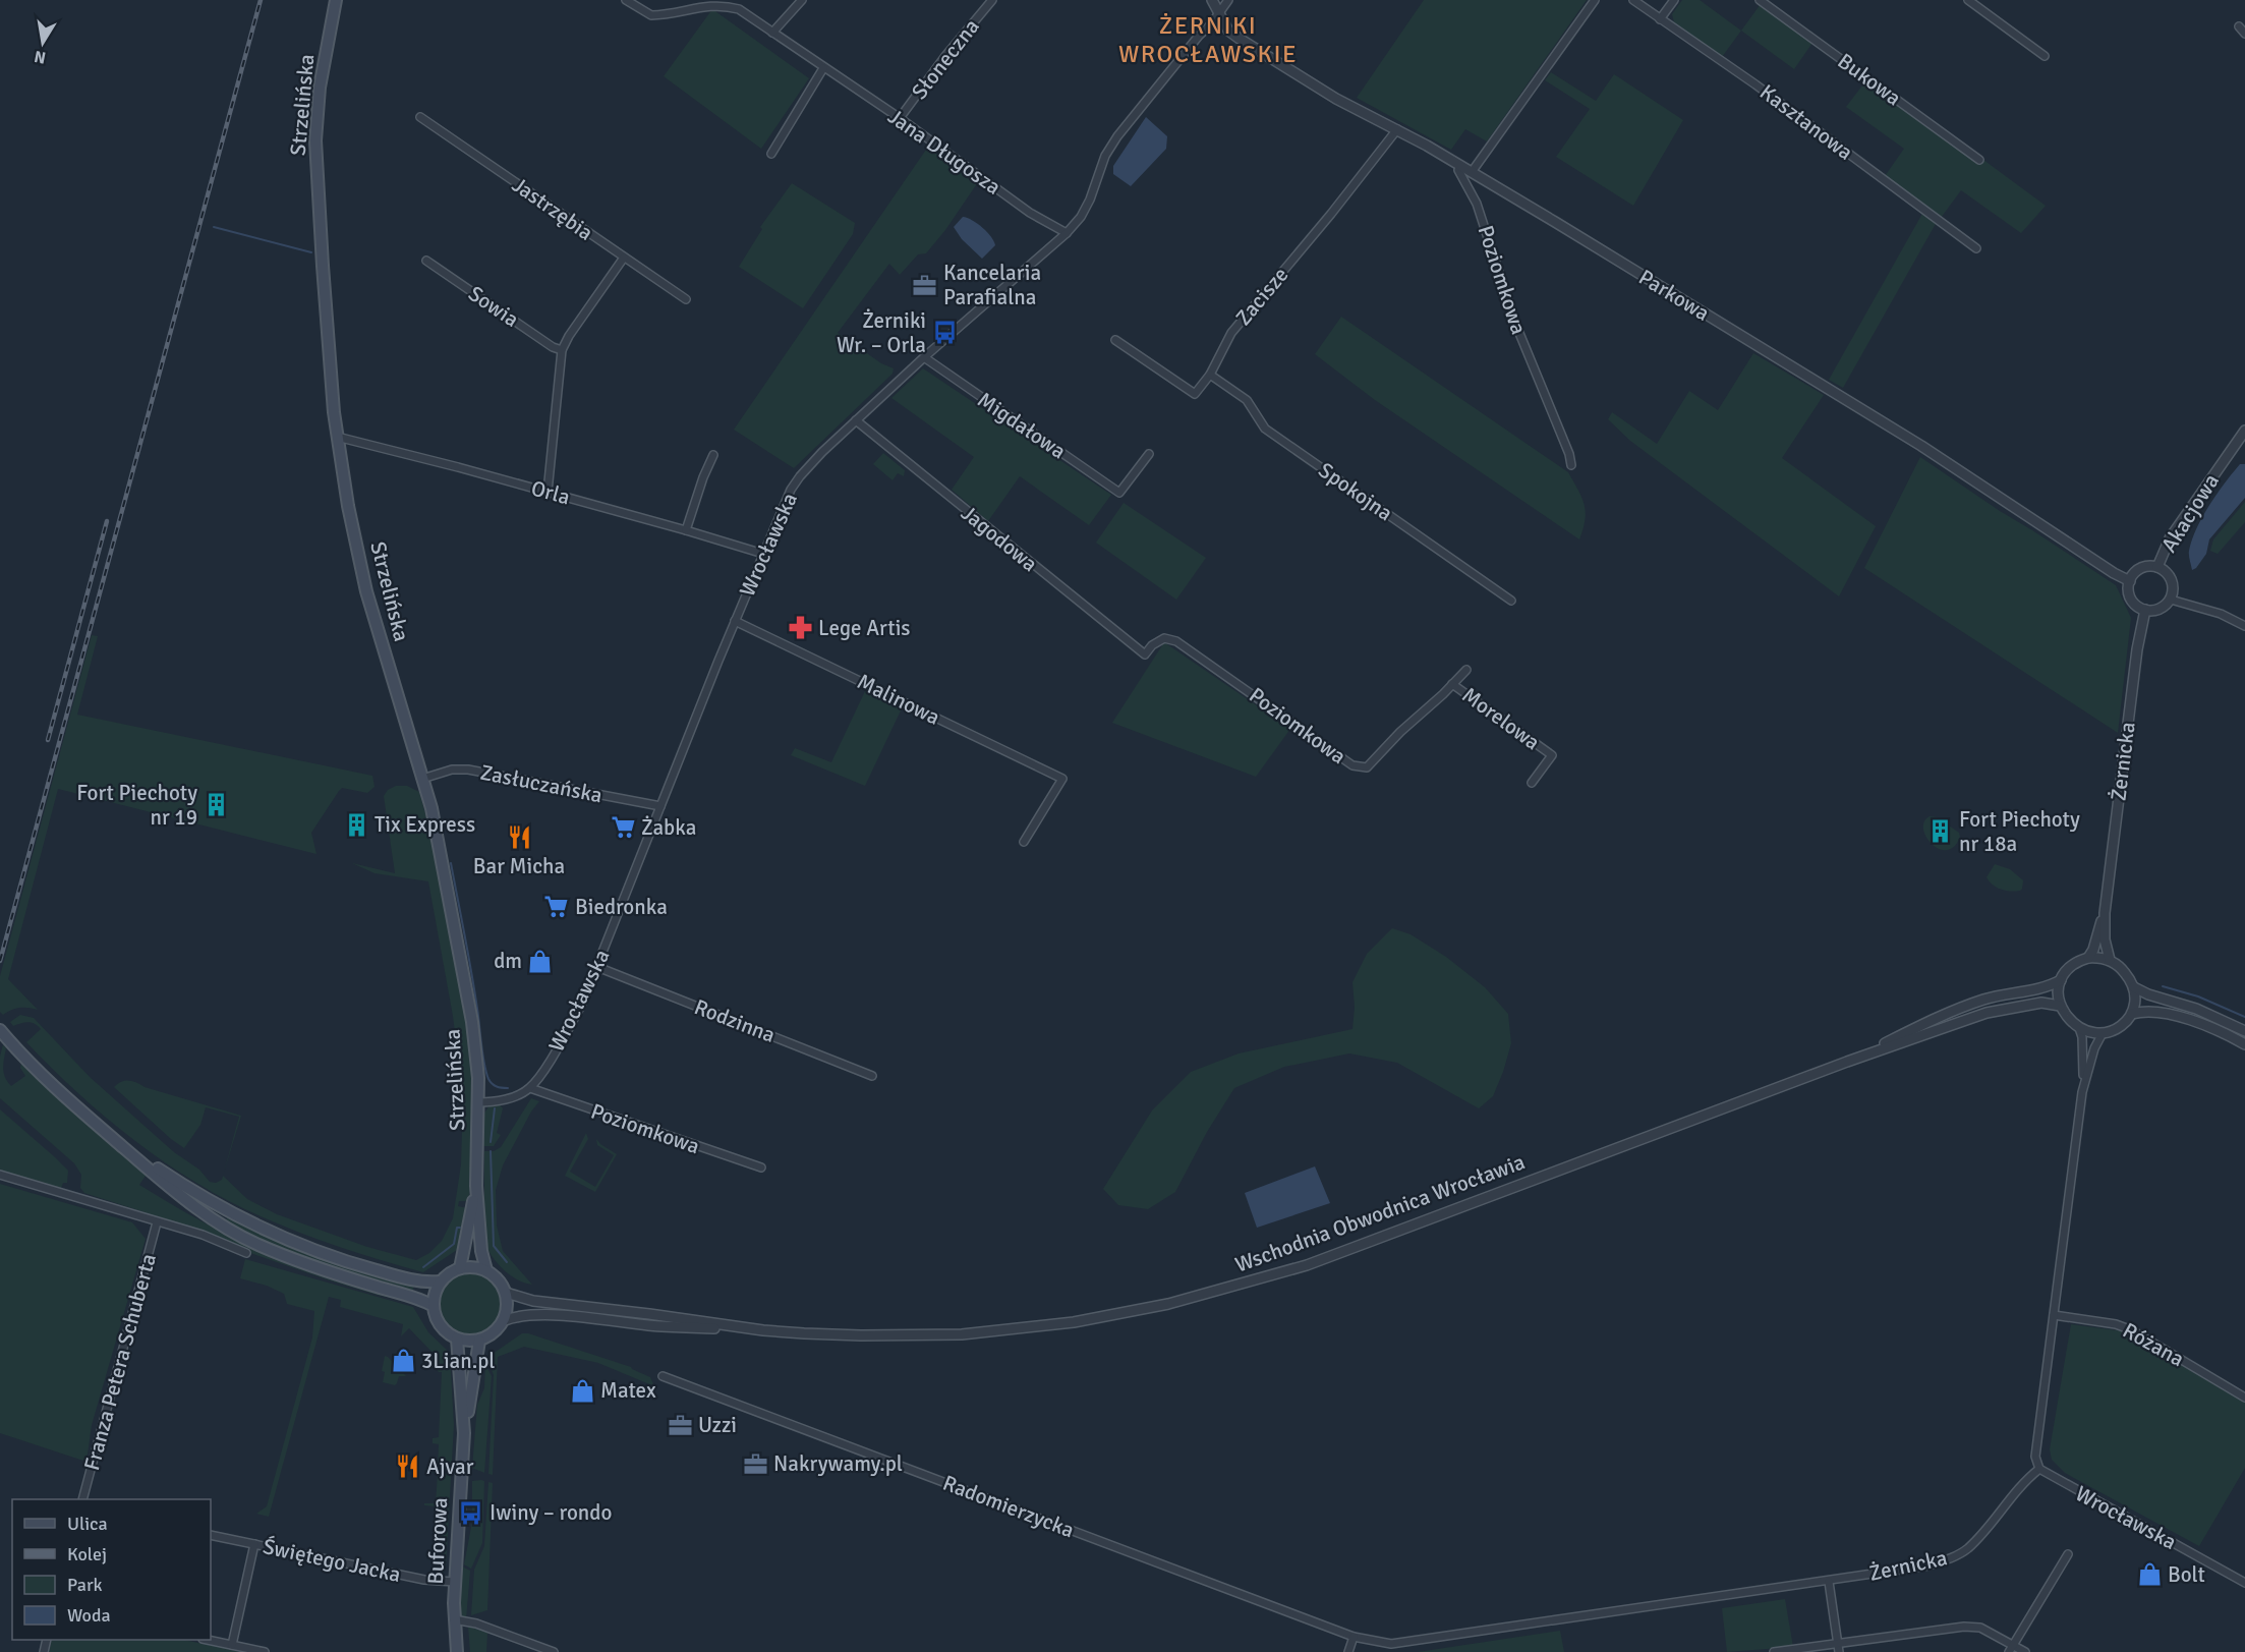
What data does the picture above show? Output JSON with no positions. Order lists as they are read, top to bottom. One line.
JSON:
{"streets":{"main road":["Strzelińska","Buforowa"],"street":["Słoneczna","Bukowa","Kasztanowa","Jana Długosza","Jastrzębia","Poziomkowa","Parkowa","Zacisze","Sowia","Migdałowa","Spokojna","Orla","Akacjowa","Jagodowa","Wrocławska","Malinowa","Morelowa","Żernicka","Zasłuczańska","Rodzinna","Wschodnia Obwodnica Wrocławia","Różana","Franza Petera Schuberta","Radomierzycka","Świętego Jacka"]},"crossings":[["Słoneczna","Jana Długosza"],["Strzelińska","Orla"],["Strzelińska","Zasłuczańska"],["Strzelińska","Wschodnia Obwodnica Wrocławia"],["Strzelińska","Buforowa"],["Jana Długosza","Wrocławska"],["Poziomkowa","Parkowa"],["Poziomkowa","Jagodowa"],["Poziomkowa","Wrocławska"],["Poziomkowa","Morelowa"],["Parkowa","Zacisze"],["Parkowa","Akacjowa"],["Parkowa","Wrocławska"],["Parkowa","Żernicka"],["Zacisze","Spokojna"],["Migdałowa","Wrocławska"],["Orla","Wrocławska"],["Akacjowa","Żernicka"],["Jagodowa","Wrocławska"],["Wrocławska","Malinowa"],["Wrocławska","Żernicka"],["Wrocławska","Zasłuczańska"],["Wrocławska","Rodzinna"],["Żernicka","Wschodnia Obwodnica Wrocławia"],["Żernicka","Radomierzycka"],["Wschodnia Obwodnica Wrocławia","Buforowa"],["Buforowa","Świętego Jacka"]],"districts":["ŻERNIKI WROCŁAWSKIE"],"places":{"office":["Kancelaria Parafialna","Uzzi","Nakrywamy.pl"],"bus stop":["Żerniki Wr. – Orla","Iwiny – rondo"],"pharmacy":["Lege Artis"],"building":["Fort Piechoty nr 19","Tix Express","Fort Piechoty nr 18a"],"supermarket":["Żabka","Biedronka"],"restaurant":["Bar Micha","Ajvar"],"shop":["dm","3Lian.pl","Matex","Bolt"]},"legend":["Ulica","Kolej","Park","Woda"],"north":"bottom"}
